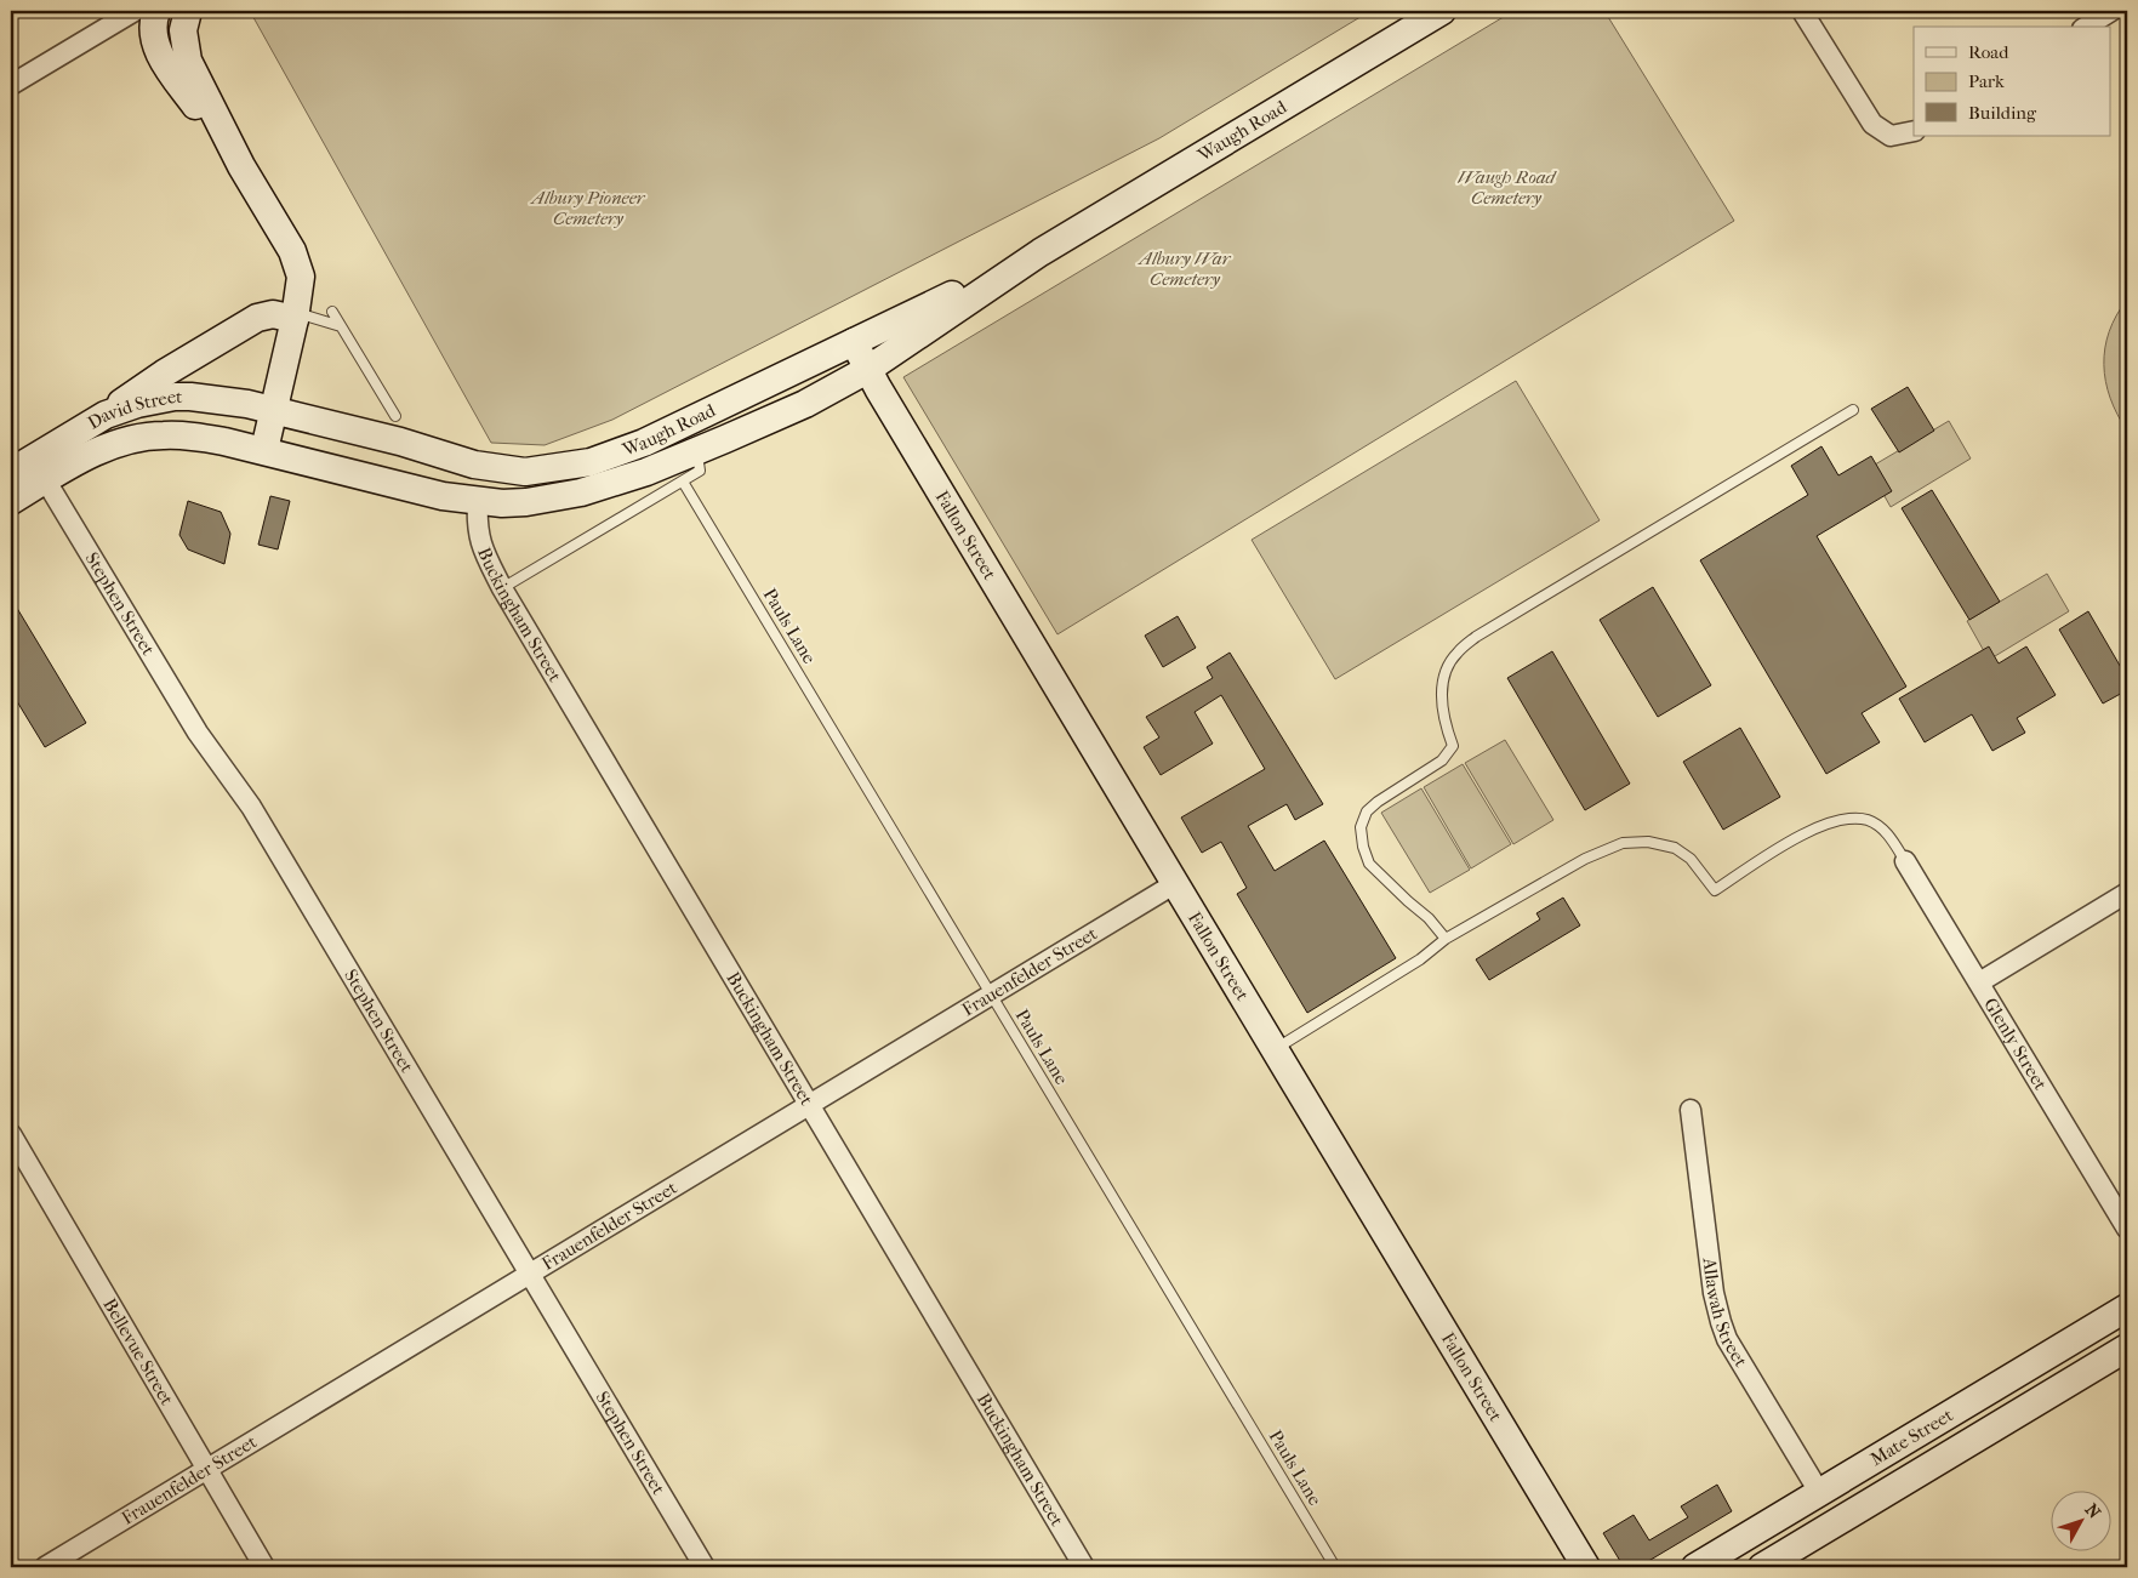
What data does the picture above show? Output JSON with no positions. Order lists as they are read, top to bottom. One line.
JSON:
{"streets":{"main road":["Waugh Road","David Street","Fallon Street","Mate Street"],"street":["Stephen Street","Buckingham Street","Frauenfelder Street","Glenly Street","Allawah Street","Bellevue Street"],"lane":["Pauls Lane"]},"crossings":[["Waugh Road","David Street"],["Waugh Road","Fallon Street"],["Waugh Road","Buckingham Street"],["Waugh Road","Pauls Lane"],["David Street","Stephen Street"],["Fallon Street","Frauenfelder Street"],["Stephen Street","Frauenfelder Street"],["Buckingham Street","Frauenfelder Street"],["Pauls Lane","Frauenfelder Street"],["Frauenfelder Street","Bellevue Street"],["Allawah Street","Mate Street"]],"parks":["Waugh Road Cemetery","Albury Pioneer Cemetery","Albury War Cemetery"],"legend":["Road","Park","Building"],"north":"top right"}
